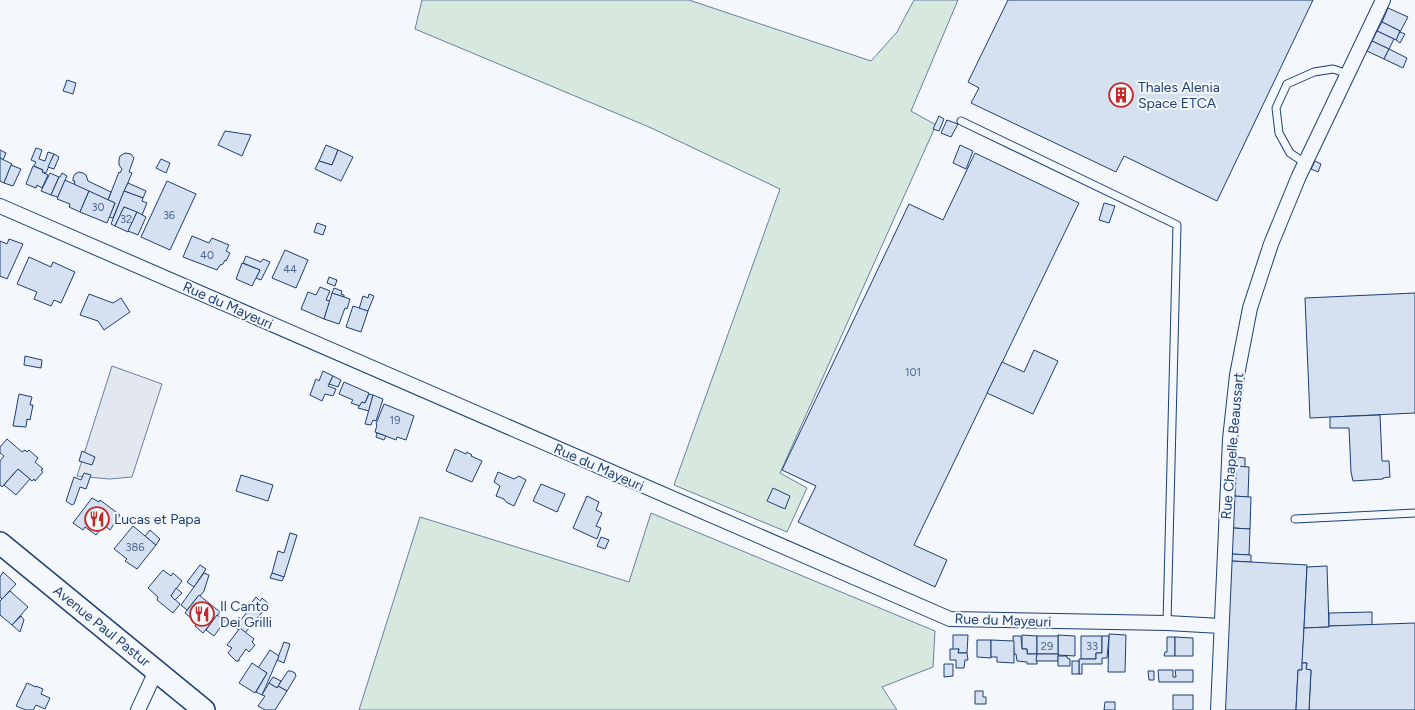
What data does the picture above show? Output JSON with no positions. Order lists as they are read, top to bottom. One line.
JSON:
{"streets":{"main road":["Avenue Paul Pastur"],"street":["Rue du Mayeuri","Rue Chapelle Beaussart"]},"crossings":[["Rue du Mayeuri","Rue Chapelle Beaussart"]],"places":{"building":["Thales Alenia Space ETCA"],"restaurant":["Lucas et Papa","Il Canto Dei Grilli"]},"house_numbers":["30","36","32","40","44","101","19","386","29","33"]}
